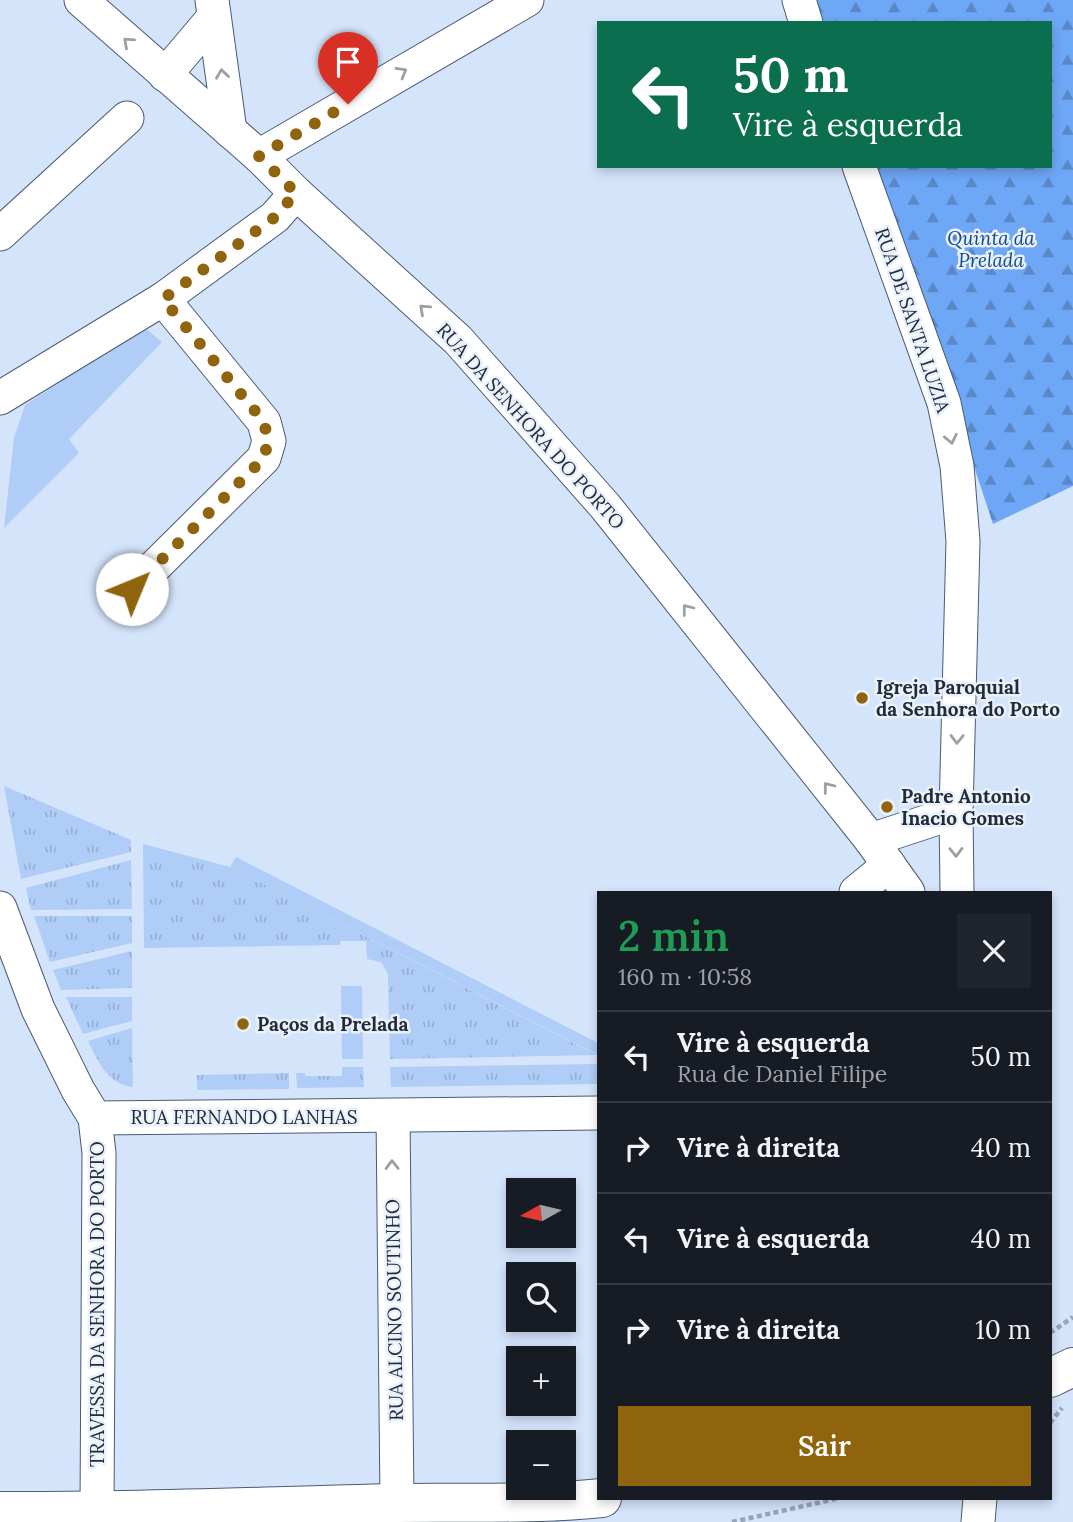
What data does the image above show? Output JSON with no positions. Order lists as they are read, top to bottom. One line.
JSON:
{"streets":{"street":["RUA DE SANTA LUZIA","RUA DA SENHORA DO PORTO","RUA FERNANDO LANHAS","TRAVESSA DA SENHORA DO PORTO","RUA ALCINO SOUTINHO"]},"crossings":[["RUA FERNANDO LANHAS","TRAVESSA DA SENHORA DO PORTO"],["RUA FERNANDO LANHAS","RUA ALCINO SOUTINHO"]],"one_way":["RUA DE SANTA LUZIA","RUA DA SENHORA DO PORTO","RUA ALCINO SOUTINHO"],"parks":["Quinta da Prelada"],"places":["Igreja Paroquial da Senhora do Porto","Padre Antonio Inacio Gomes","Paços da Prelada"],"north":"left","page":{"turn":["50 m","Vire à esquerda"],"heading":["2 min","160 m · 10:58"],"list":[{"name":"Vire à esquerda","note":"Rua de Daniel Filipe","value":"50 m"},{"name":"Vire à direita","value":"40 m"},{"name":"Vire à esquerda","value":"40 m"},{"name":"Vire à direita","value":"10 m"}],"map_buttons":["+","−"],"buttons":"Sair"}}
